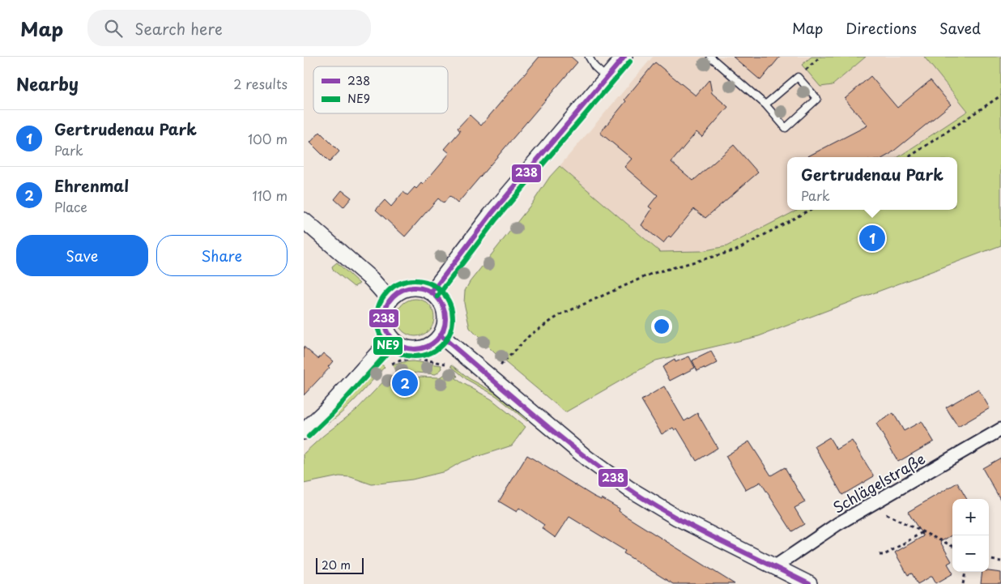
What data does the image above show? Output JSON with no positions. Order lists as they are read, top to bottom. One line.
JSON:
{"streets":{"street":["Schlägelstraße"]},"lines":["transit line 238","transit line NE9"],"legend":["238","NE9"],"scale_bar":"20 m","page":{"header":"Map","search":"Search here","nav":["Map","Directions","Saved"],"heading":["Nearby","2 results"],"list":[{"mark":"1","name":"Gertrudenau Park","note":"Park","value":"100 m"},{"mark":"2","name":"Ehrenmal","note":"Place","value":"110 m"}],"popup":["Gertrudenau Park","Park"],"buttons":["Save","Share"],"pins":["1","2"],"map_buttons":["+","−"],"scale":"20 m"}}
